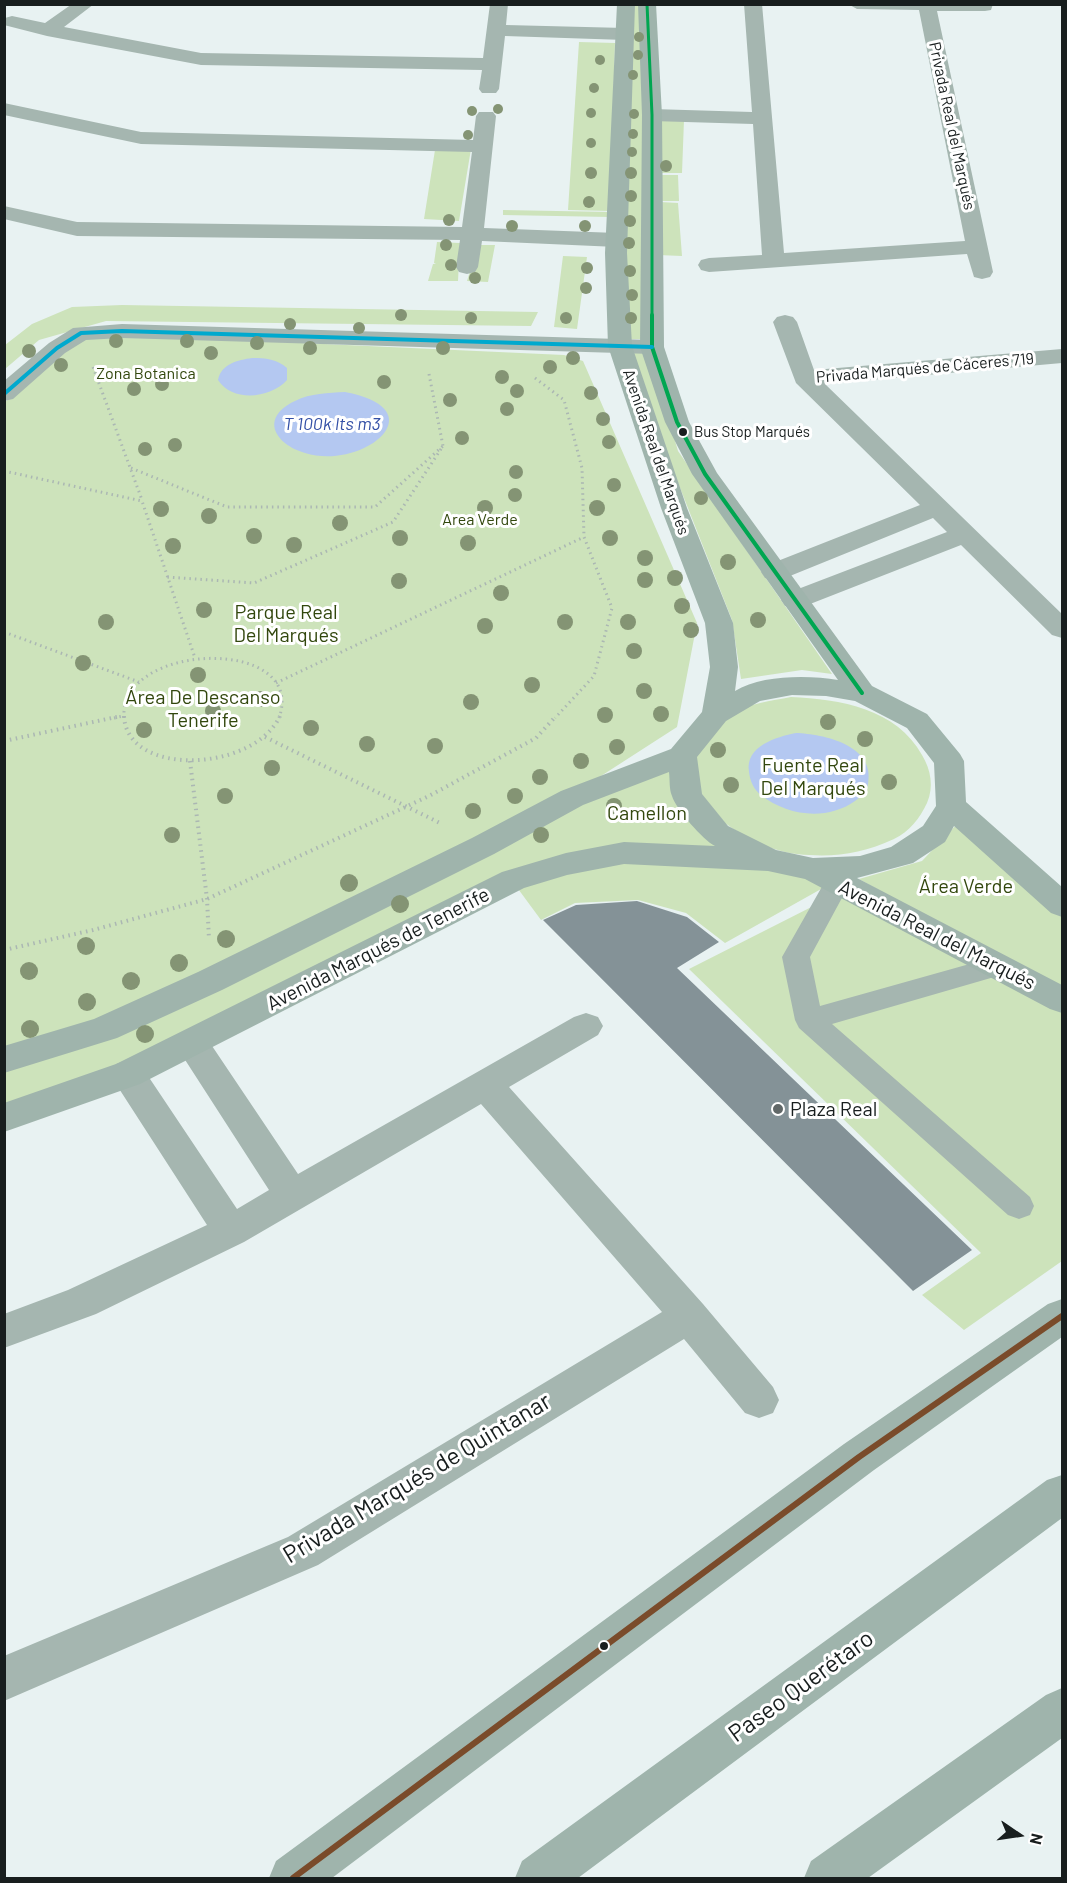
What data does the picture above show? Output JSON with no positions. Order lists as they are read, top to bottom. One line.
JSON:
{"streets":{"street":["Privada Real del Marqués","Privada Marqués de Cáceres 719","Avenida Real del Marqués","Avenida Marqués de Tenerife","Privada Marqués de Quintanar","Paseo Querétaro"]},"water":["T 100k lts m3"],"parks":["Zona Botanica","Area Verde","Parque Real Del Marqués","Área De Descanso Tenerife","Fuente Real Del Marqués","Camellon","Área Verde"],"places":["Bus Stop Marqués","Plaza Real"],"north":"right"}
